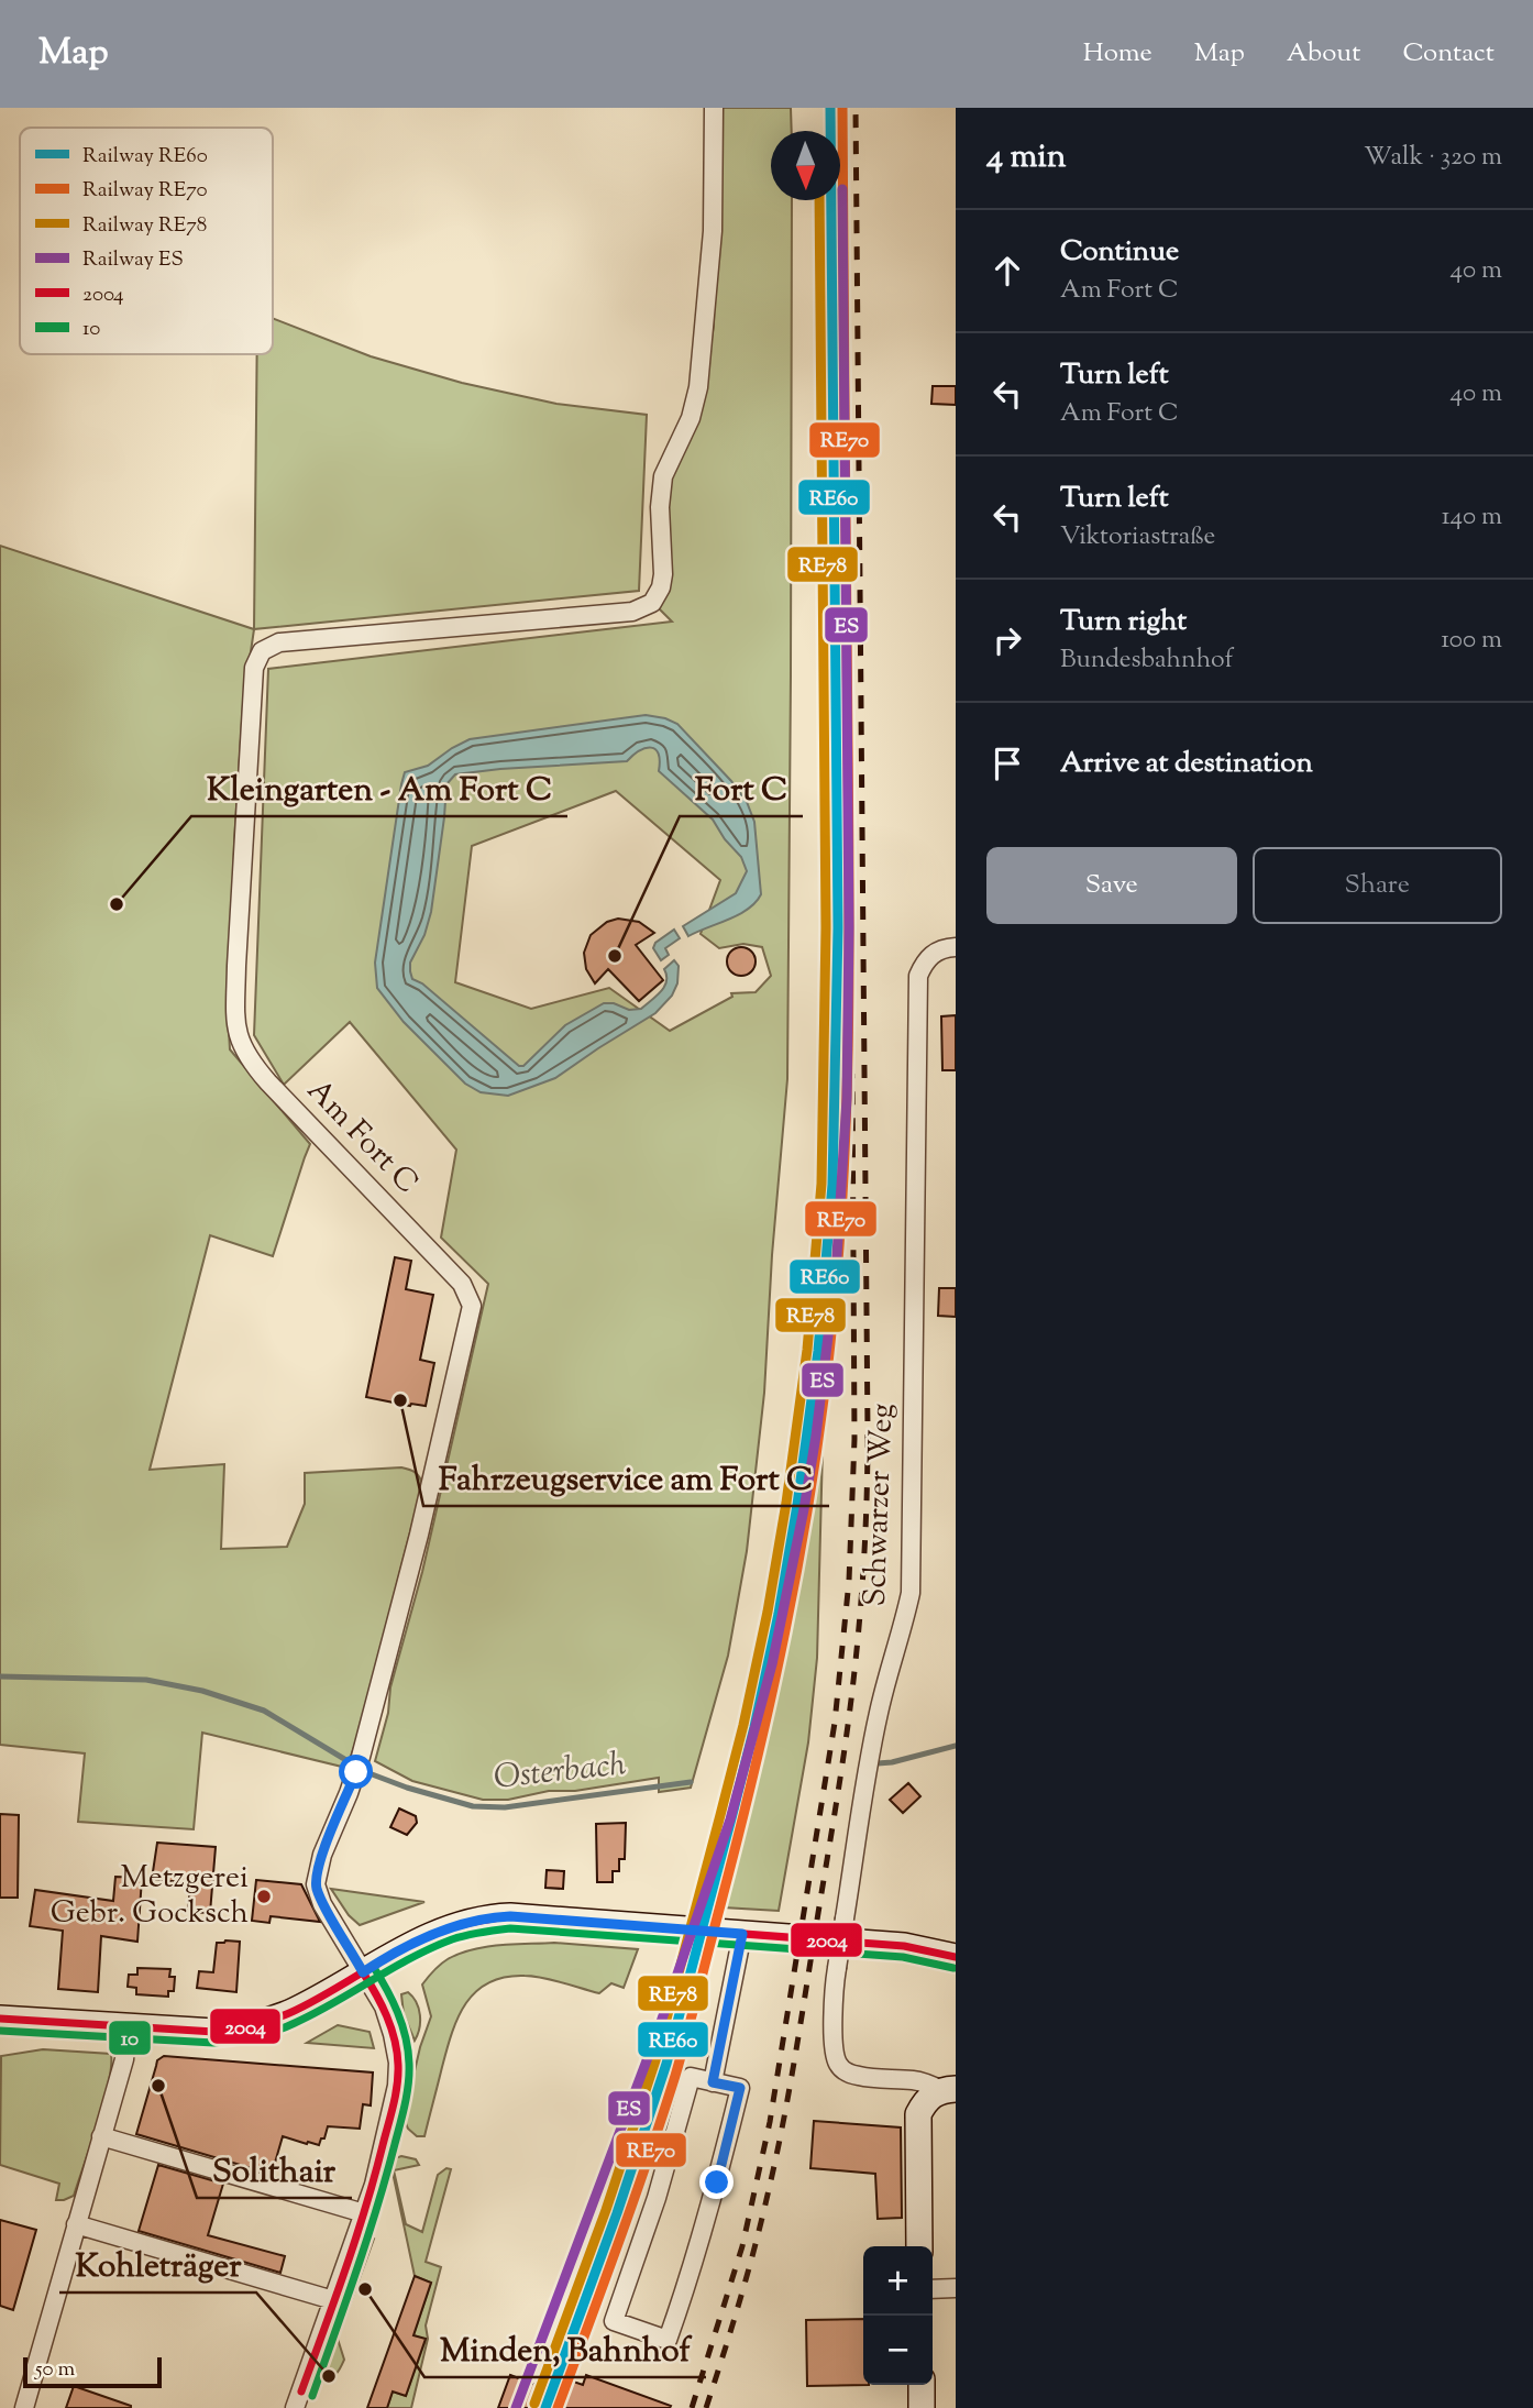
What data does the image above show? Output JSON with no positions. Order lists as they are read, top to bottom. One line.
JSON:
{"streets":{"street":["Am Fort C","Schwarzer Weg"]},"water":["Osterbach"],"places":["Kleingarten - Am Fort C","Fort C","Fahrzeugservice am Fort C","Metzgerei Gebr. Gocksch","Solithair","Minden, Bahnhof","Kohleträger"],"lines":["rail line RE60","rail line RE70","rail line ES","rail line RE78","transit line 2004","transit line 10"],"legend":["Railway RE60","Railway RE70","Railway RE78","Railway ES","2004","10"],"scale_bar":"50 m","north":"bottom","page":{"header":"Map","nav":["Home","Map","About","Contact"],"heading":["4 min","Walk · 320 m"],"list":[["Continue","Am Fort C","40 m"],["Turn left","Am Fort C","40 m"],["Turn left","Viktoriastraße","140 m"],["Turn right","Bundesbahnhof","100 m"],"Arrive at destination"],"buttons":["Save","Share"],"map_buttons":["+","−"],"scale":"50 m"}}
